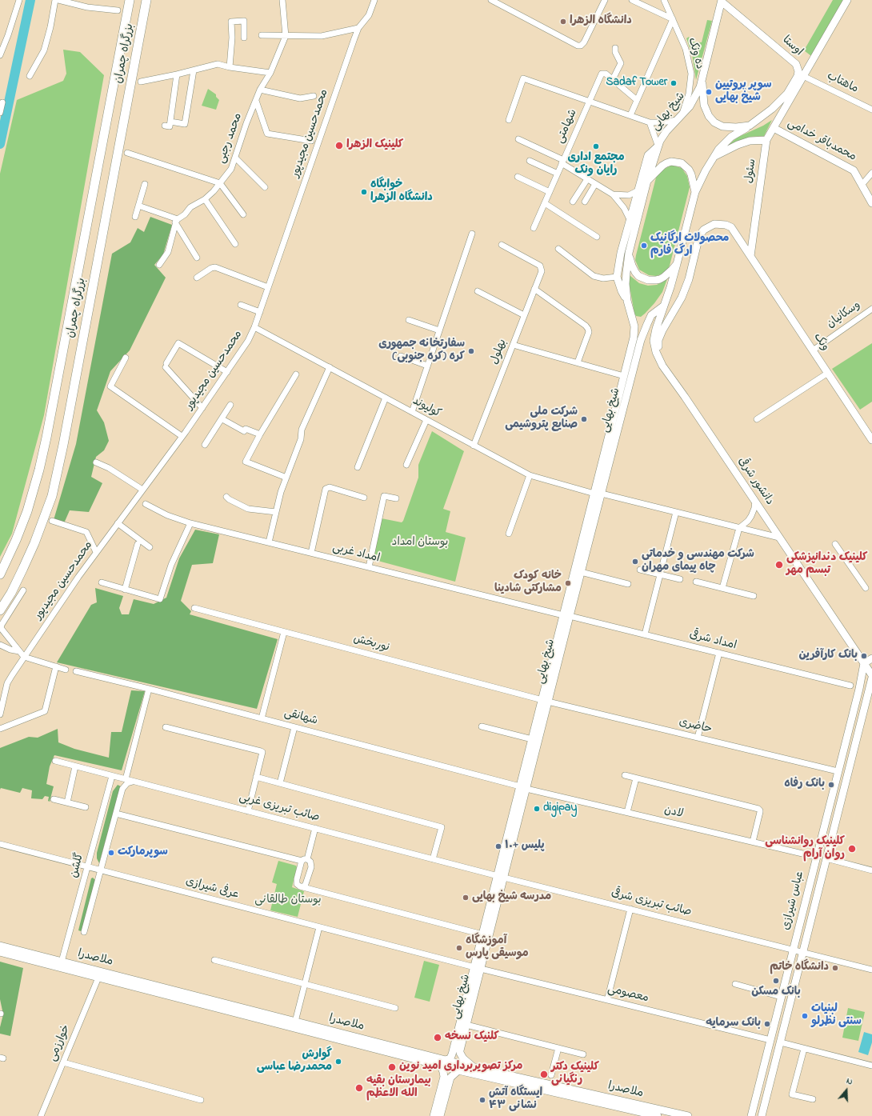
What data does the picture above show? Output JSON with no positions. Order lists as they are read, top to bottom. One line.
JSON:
{"streets":{"highway":["بزرگراه چمران"],"main road":["اوستا","شیخ بهایی","محمدباقر خدامی","سئول","ونک","دانشور شرقی","عباس شیرازی","ملاصدرا"],"street":["ده ونک","ماهتاب","شهامتی","محمدحسین مجیدپور","محمد رجبی","وسکانیان","بهلول","کولیوند","امداد غربی","امداد شرقی","نوربخش","شهانقی","حاضری","صائب تبریزی غربی","لادن","گلشن","عرفی شیرازی","صائب تبریزی شرقی","معصومی","خوارزمی"]},"crossings":[["اوستا","شیخ بهایی"],["اوستا","سئول"],["ده ونک","شیخ بهایی"],["ماهتاب","سئول"],["شیخ بهایی","کولیوند"],["شیخ بهایی","دانشور شرقی"],["شیخ بهایی","امداد غربی"],["شیخ بهایی","امداد شرقی"],["شیخ بهایی","نوربخش"],["شیخ بهایی","شهانقی"],["شیخ بهایی","حاضری"],["شیخ بهایی","صائب تبریزی غربی"],["شیخ بهایی","لادن"],["شیخ بهایی","عرفی شیرازی"],["شیخ بهایی","صائب تبریزی شرقی"],["شیخ بهایی","معصومی"],["محمدحسین مجیدپور","کولیوند"],["محمدباقر خدامی","سئول"],["سئول","ونک"],["وسکانیان","ونک"],["ونک","دانشور شرقی"],["بهلول","کولیوند"],["کولیوند","دانشور شرقی"],["دانشور شرقی","عباس شیرازی"],["امداد غربی","امداد شرقی"],["نوربخش","حاضری"],["شهانقی","لادن"],["حاضری","عباس شیرازی"],["صائب تبریزی غربی","گلشن"],["صائب تبریزی غربی","صائب تبریزی شرقی"],["لادن","عباس شیرازی"],["گلشن","عرفی شیرازی"],["گلشن","ملاصدرا"],["عرفی شیرازی","معصومی"],["عباس شیرازی","صائب تبریزی شرقی"],["عباس شیرازی","معصومی"],["ملاصدرا","خوارزمی"]],"parks":["بوستان امداد","بوستان طالقانی"],"places":["دانشگاه الزهرا","Sadaf Tower","سوپر پروتیین شیخ بهایی","کلینیک الزهرا","مجتمع اداری رایان ونک","خوابگاه دانشگاه الزهرا","محصولات ارگانیک ارگ فارم","سفارتخانه جمهوری کره (کره جنوبی)","شرکت ملی صنایع پتروشیمی","شرکت مهندسی و خدماتی چاه پیمای مهران","کلینیک دندانپزشکی تبسم مهر","خانه کودک مشارکتی شادینا","بانک کارآفرین","بانک رفاه","digipay","پلیس +۱۰","کلینیک روانشناسی روان آرام","سوپرمارکت","مدرسه شیخ بهایی","آموزشگاه موسیقی پارس","دانشگاه خاتم","بانک مسکن","لبنیات سنتی نظرلو","بانک سرمایه","کلنیک نسخه","گوارش محمدرضا عباسی","مرکز تصویربرداری امید نوین","کلینیک دکتر رنگیانی","بیمارستان بقیه الله الاعظم","ایستگاه آتش نشانی ۴۳"],"north":"top"}
